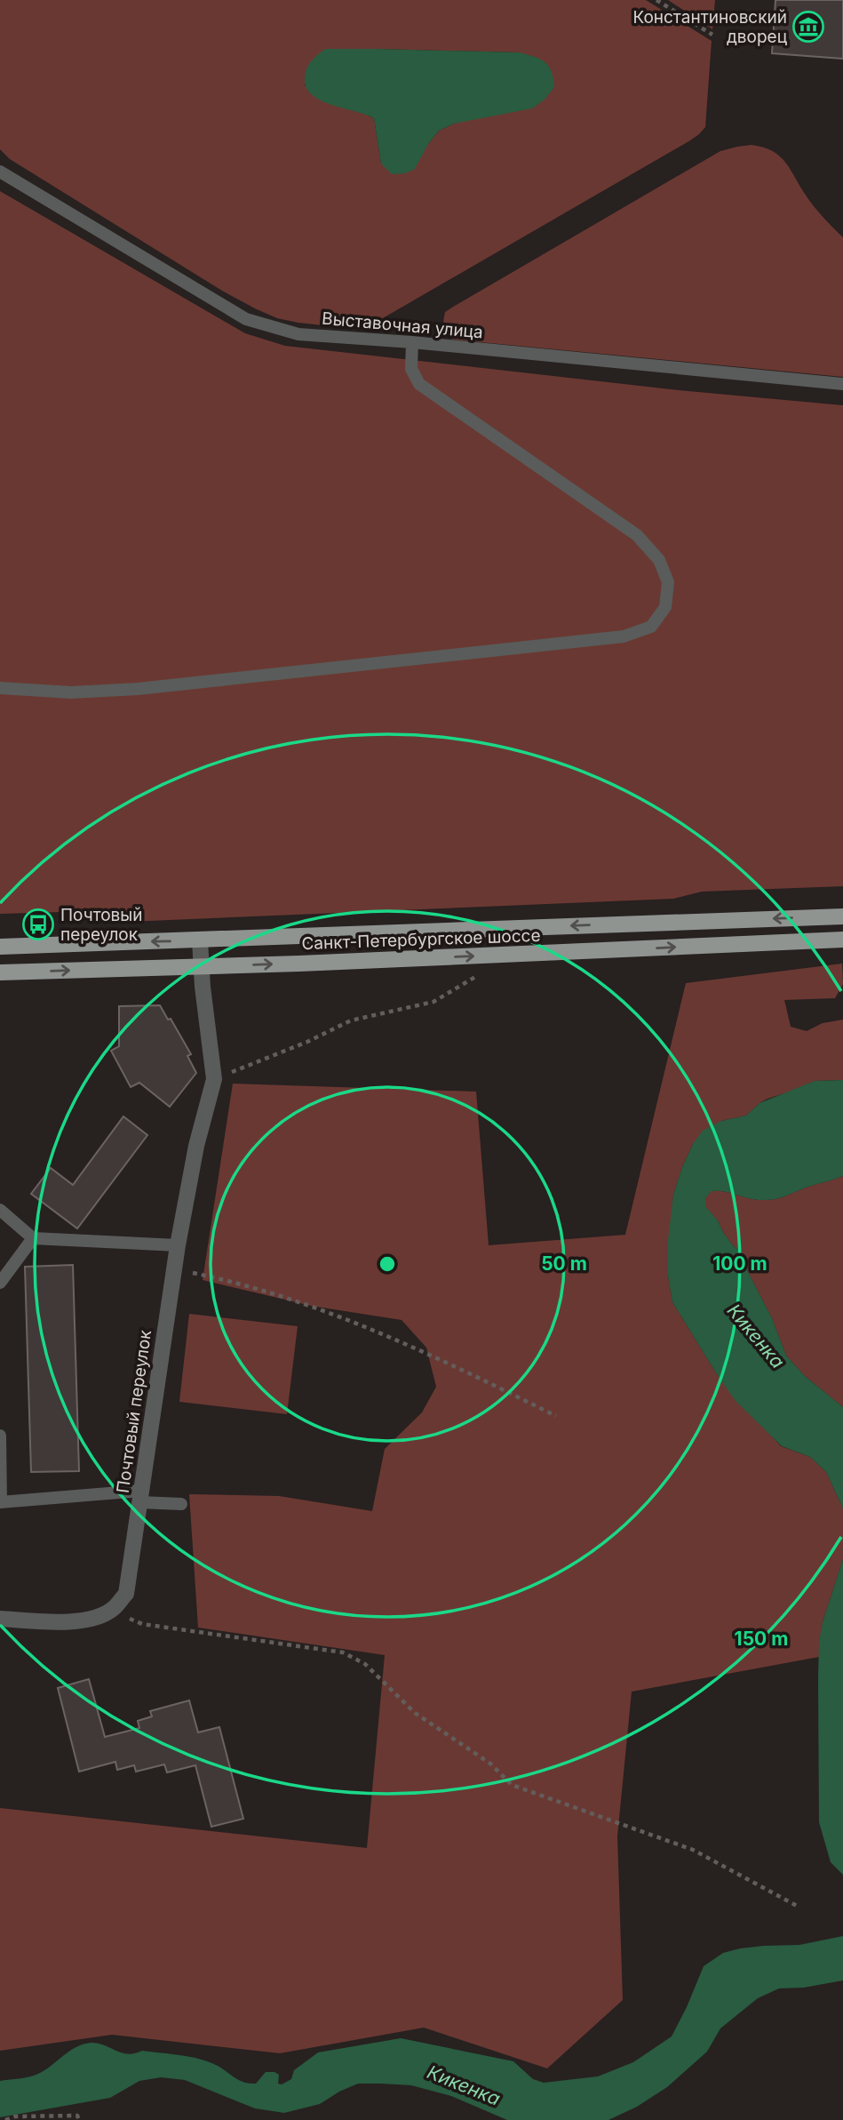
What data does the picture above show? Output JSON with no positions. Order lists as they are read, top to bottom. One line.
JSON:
{"streets":{"main road":["Санкт-Петербургское шоссе"],"street":["Почтовый переулок"],"lane":["Выставочная улица"]},"crossings":[["Санкт-Петербургское шоссе","Почтовый переулок"]],"water":["Кикенка"],"places":{"museum":["Константиновский дворец"],"bus stop":["Почтовый переулок"]},"rings":["50 m","100 m","150 m"]}
